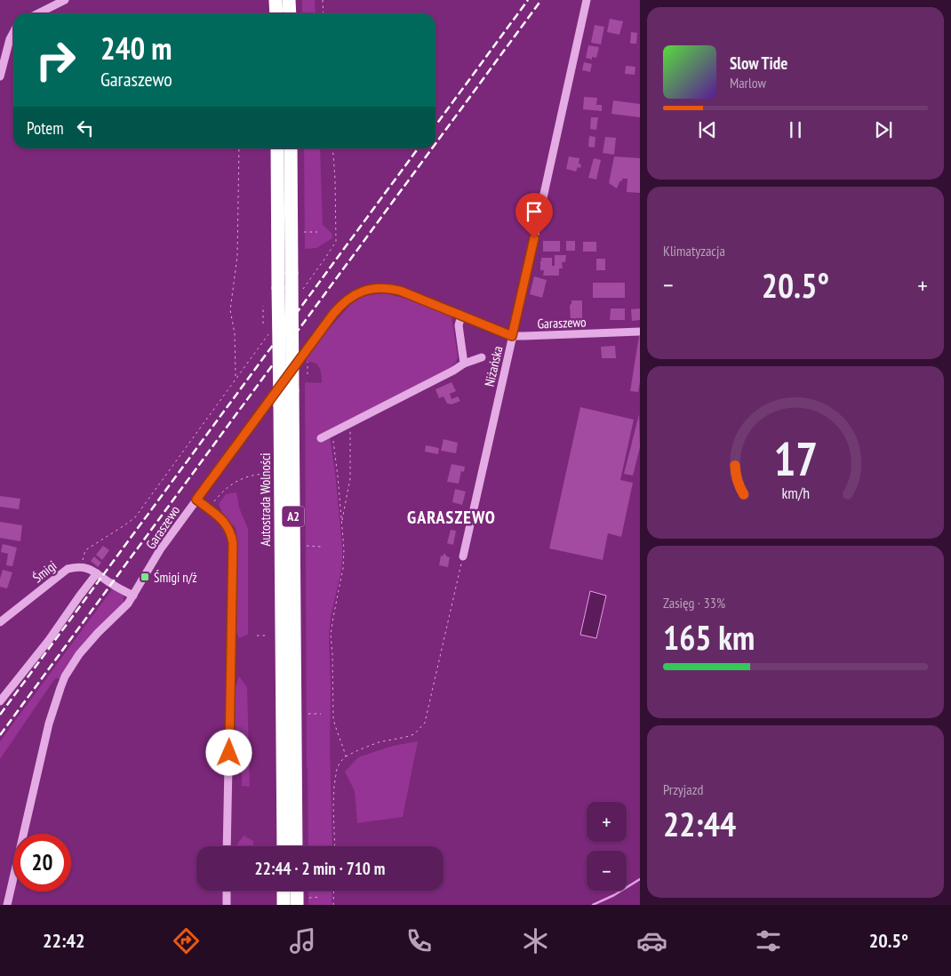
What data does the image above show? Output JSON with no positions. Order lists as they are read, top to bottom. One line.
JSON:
{"streets":{"highway":["Autostrada Wolności","A2"],"street":["Garaszewo","Niżańska","Śmigi"]},"crossings":[["Garaszewo","Niżańska"]],"districts":["GARASZEWO"],"places":{"transit":["Śmigi n/ż"]},"page":{"turn":["240 m","Garaszewo"],"song":["Slow Tide","Marlow"],"then":"Potem","tile":["Klimatyzacja",["Zasięg · 33%","165 km"],["Przyjazd","22:44"]],"heat":["−","20.5°","+"],"map_buttons":["+","−"],"limit":"20","trip":"22:44 · 2 min · 710 m","tabs":["22:42","20.5°"],"gauge":["17","km/h"]}}
